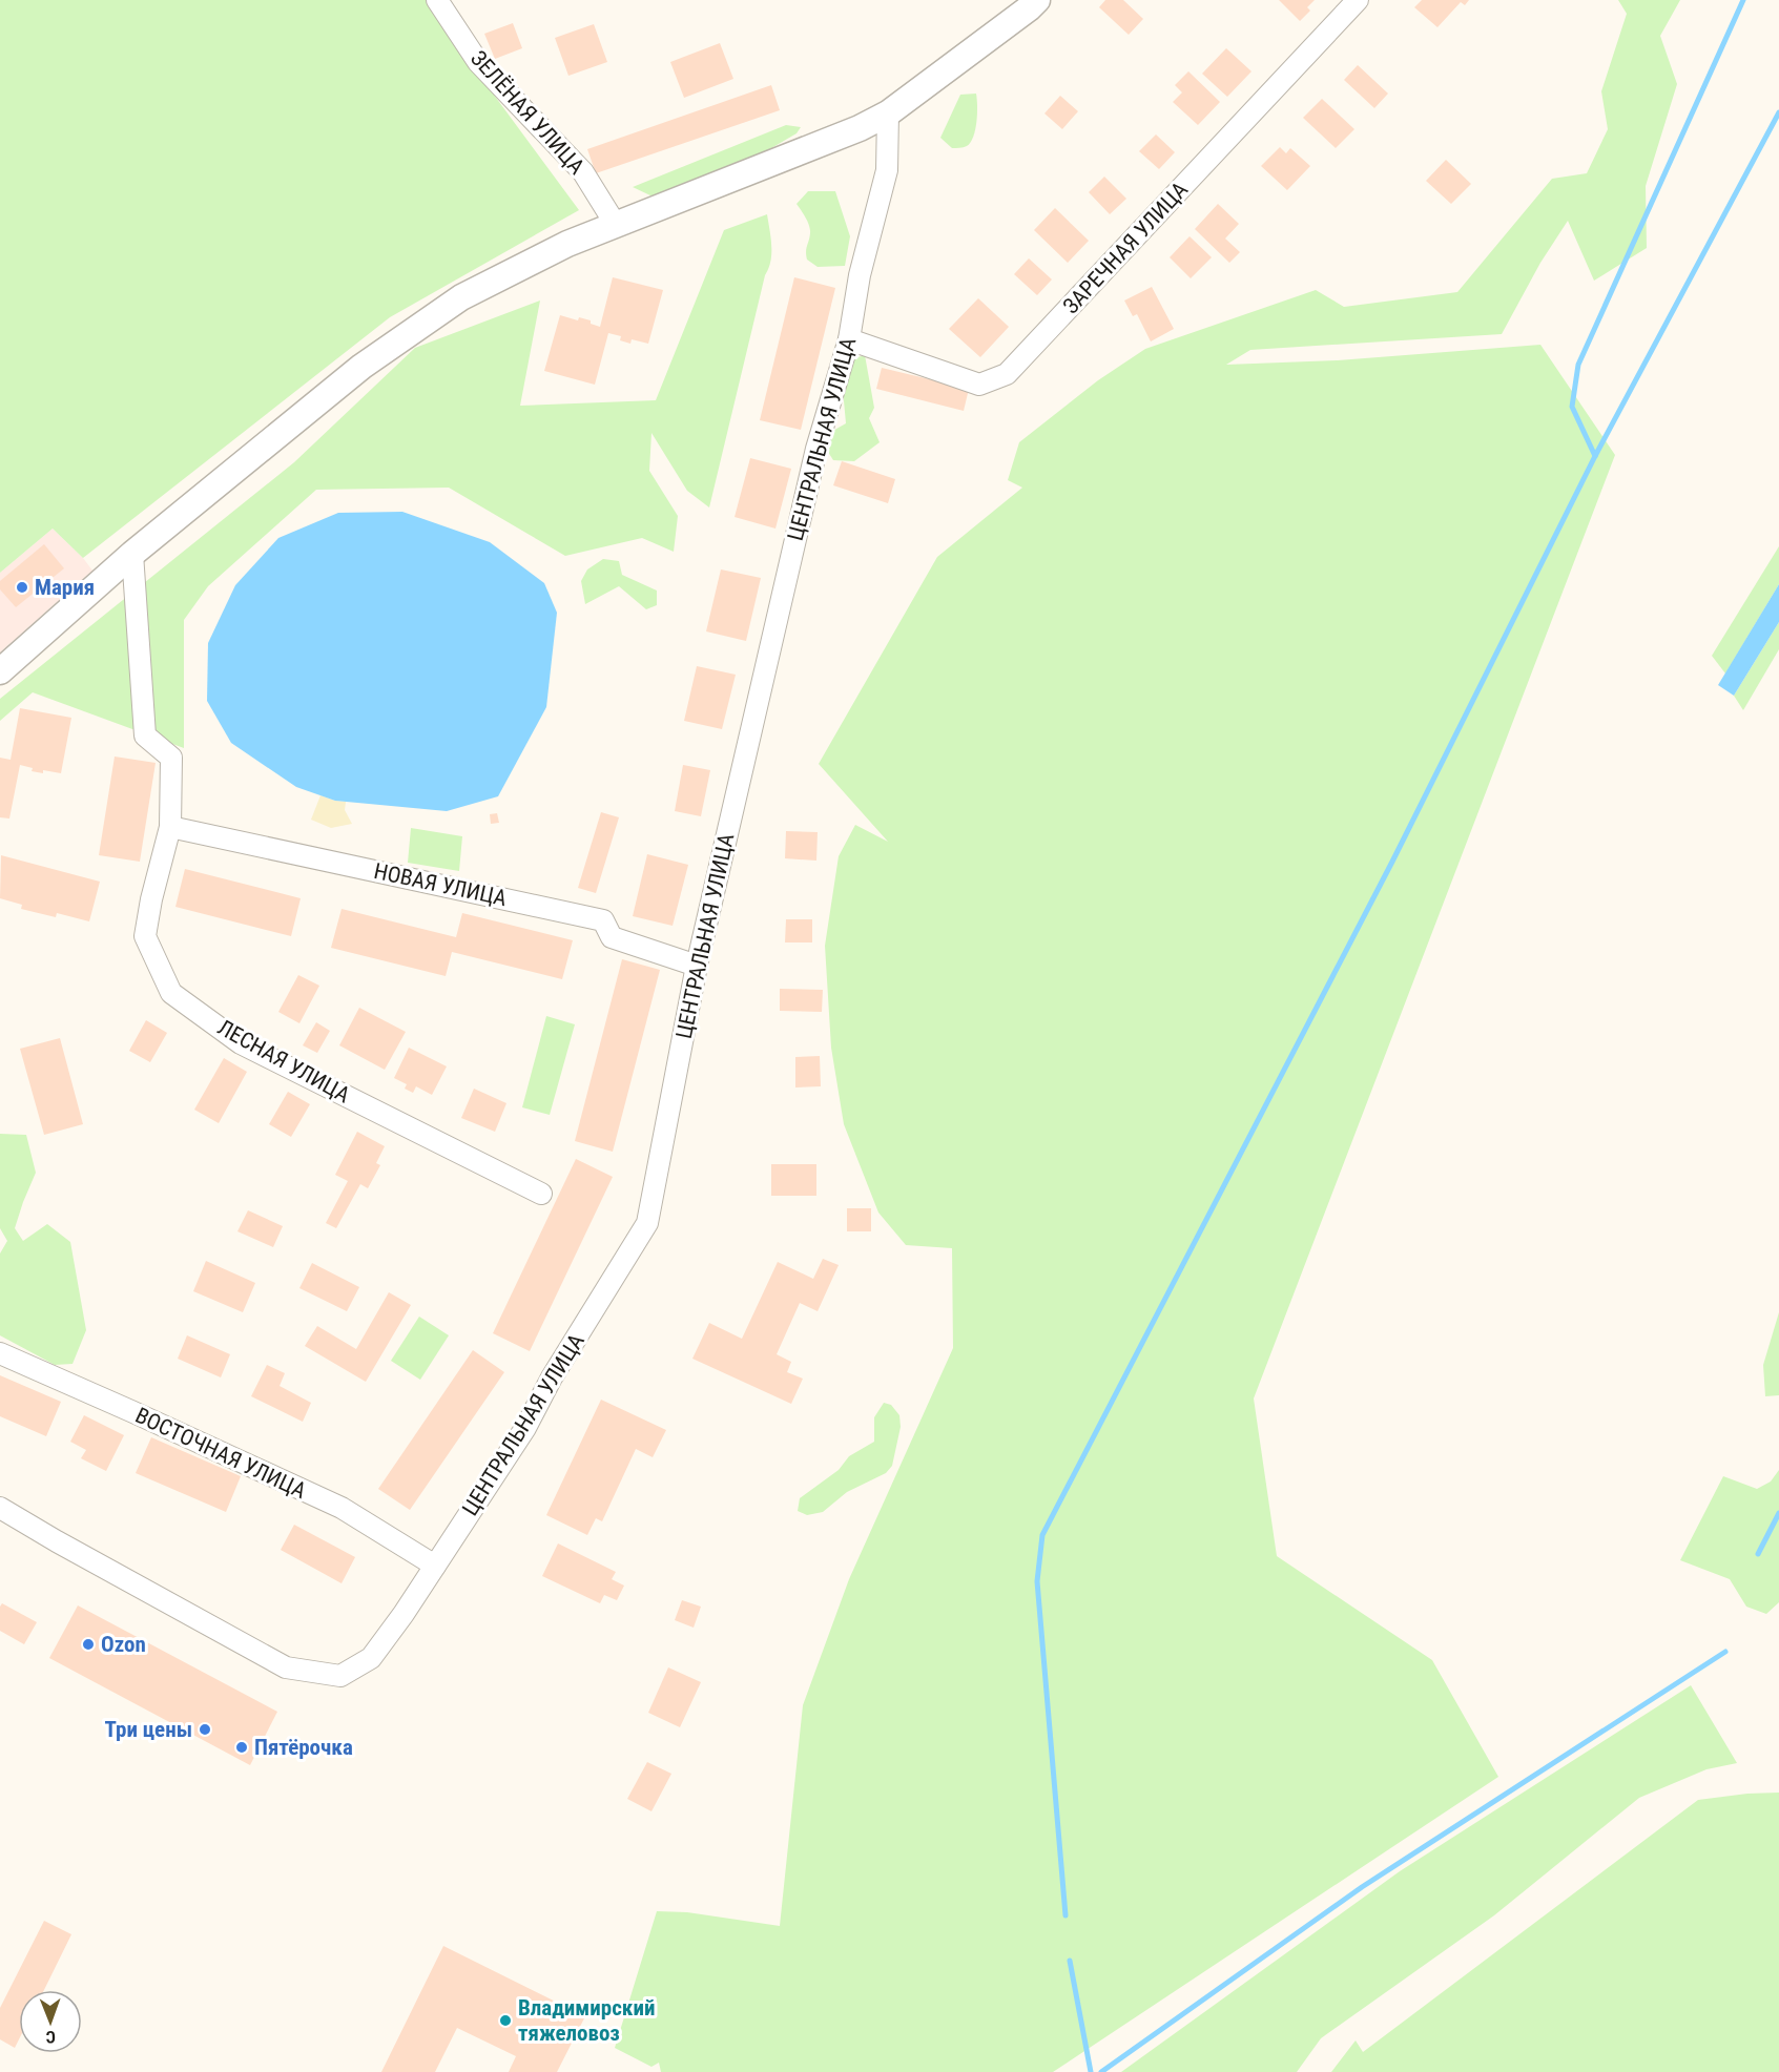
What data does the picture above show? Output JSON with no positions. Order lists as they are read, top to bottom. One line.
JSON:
{"streets":{"street":["ЗЕЛЁНАЯ УЛИЦА","ЗАРЕЧНАЯ УЛИЦА","ЦЕНТРАЛЬНАЯ УЛИЦА","НОВАЯ УЛИЦА","ЛЕСНАЯ УЛИЦА","ВОСТОЧНАЯ УЛИЦА"]},"crossings":[["ЗАРЕЧНАЯ УЛИЦА","ЦЕНТРАЛЬНАЯ УЛИЦА"],["ЦЕНТРАЛЬНАЯ УЛИЦА","НОВАЯ УЛИЦА"],["ЦЕНТРАЛЬНАЯ УЛИЦА","ВОСТОЧНАЯ УЛИЦА"],["НОВАЯ УЛИЦА","ЛЕСНАЯ УЛИЦА"]],"places":["Мария","Ozon","Три цены","Пятёрочка","Владимирский тяжеловоз"],"north":"bottom"}
